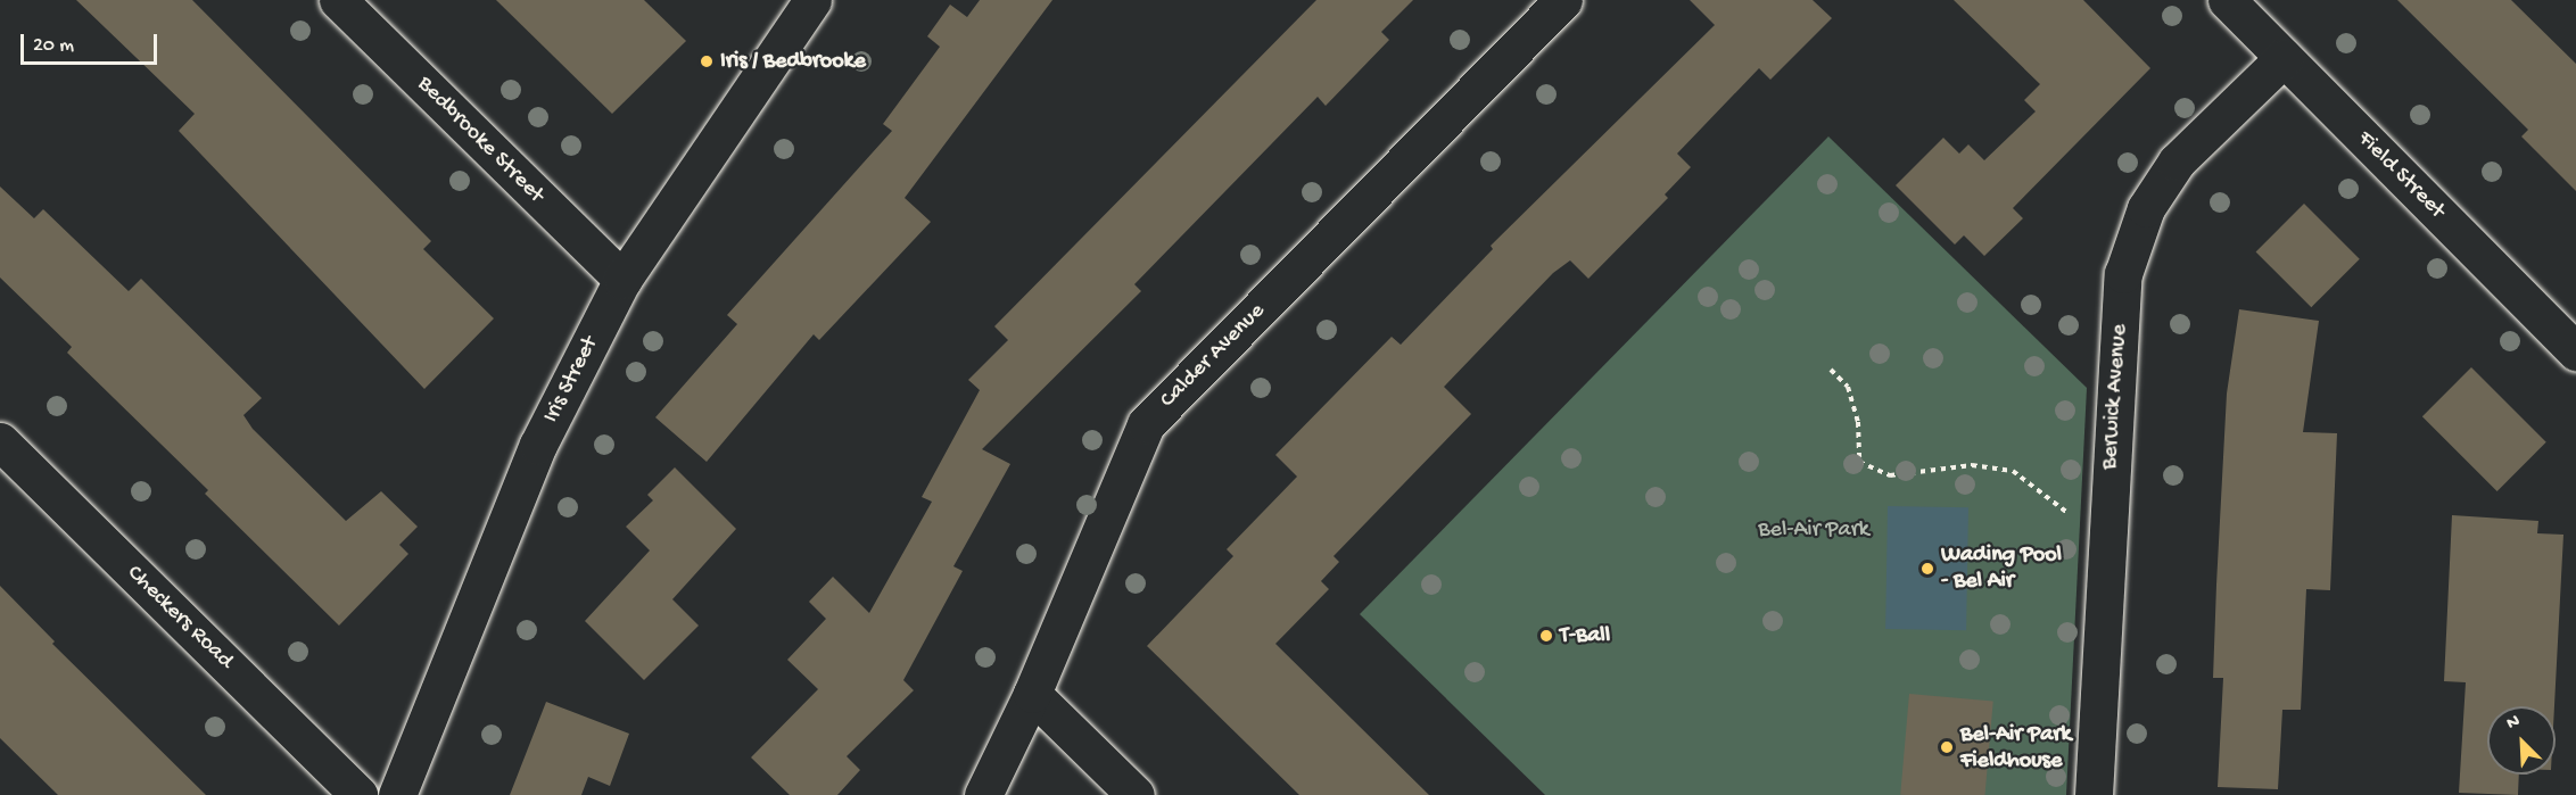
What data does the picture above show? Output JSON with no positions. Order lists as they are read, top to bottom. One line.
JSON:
{"streets":{"street":["Bedbrooke Street","Field Street","Calder Avenue","Iris Street","Berwick Avenue","Checkers Road"]},"crossings":[["Bedbrooke Street","Iris Street"],["Field Street","Berwick Avenue"]],"parks":["Bel-Air Park"],"places":["Iris / Bedbrooke","Wading Pool - Bel Air","T-Ball","Bel-Air Park Fieldhouse"],"scale_bar":"20 m","north":"top left"}
